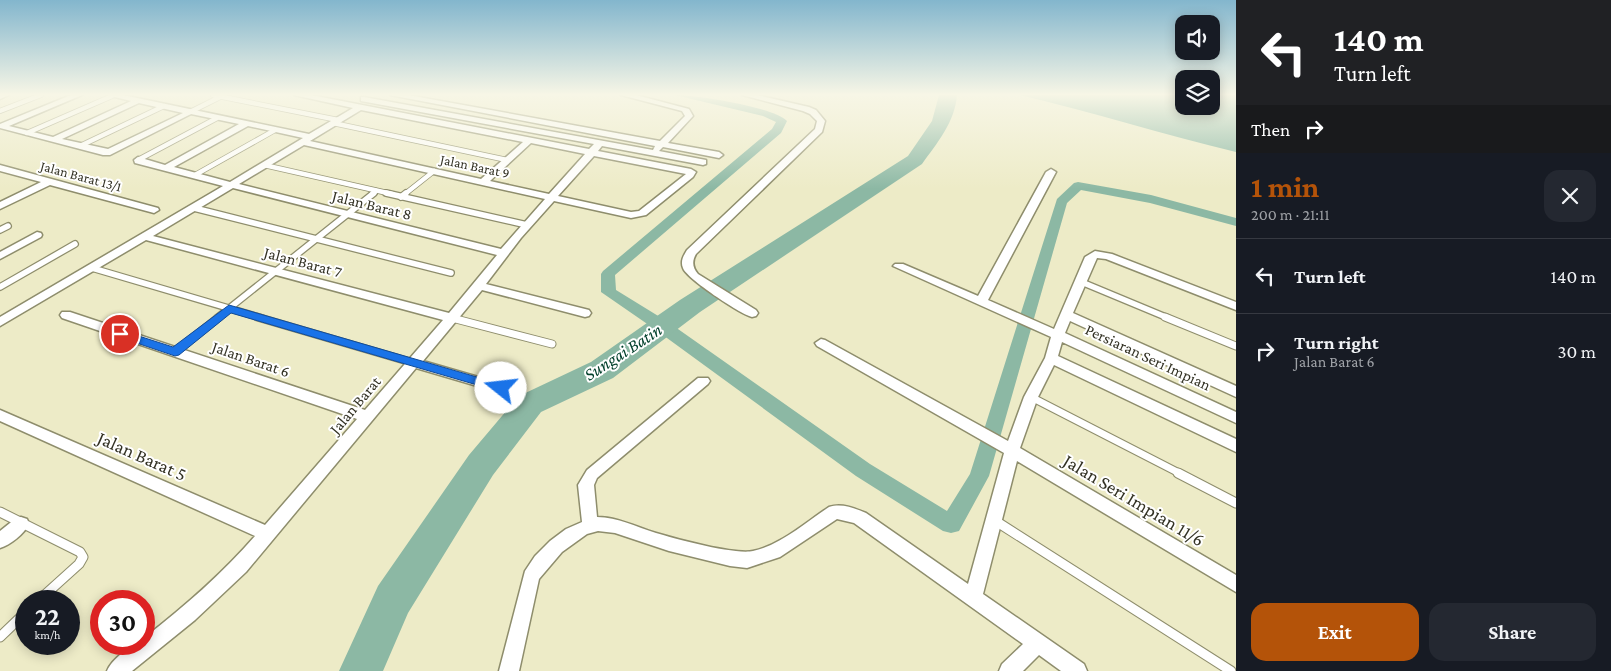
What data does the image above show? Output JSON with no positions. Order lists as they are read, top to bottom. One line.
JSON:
{"streets":{"street":["Jalan Barat 9","Jalan Barat 13/1","Jalan Barat 8","Jalan Barat 7","Persiaran Seri Impian","Jalan Barat 6","Jalan Barat","Jalan Barat 5","Jalan Seri Impian 11/6"]},"crossings":[["Jalan Barat 9","Jalan Barat"],["Jalan Barat 8","Jalan Barat"],["Jalan Barat 7","Jalan Barat"],["Jalan Barat 6","Jalan Barat"],["Jalan Barat","Jalan Barat 5"]],"water":["Sungai Batin"],"page":{"turn":["140 m","Turn left"],"then":"Then","heading":["1 min","200 m · 21:11"],"list":[{"name":"Turn left","value":"140 m"},{"name":"Turn right","note":"Jalan Barat 6","value":"30 m"}],"speed":"22 km/h","limit":"30","buttons":["Exit","Share"]}}
